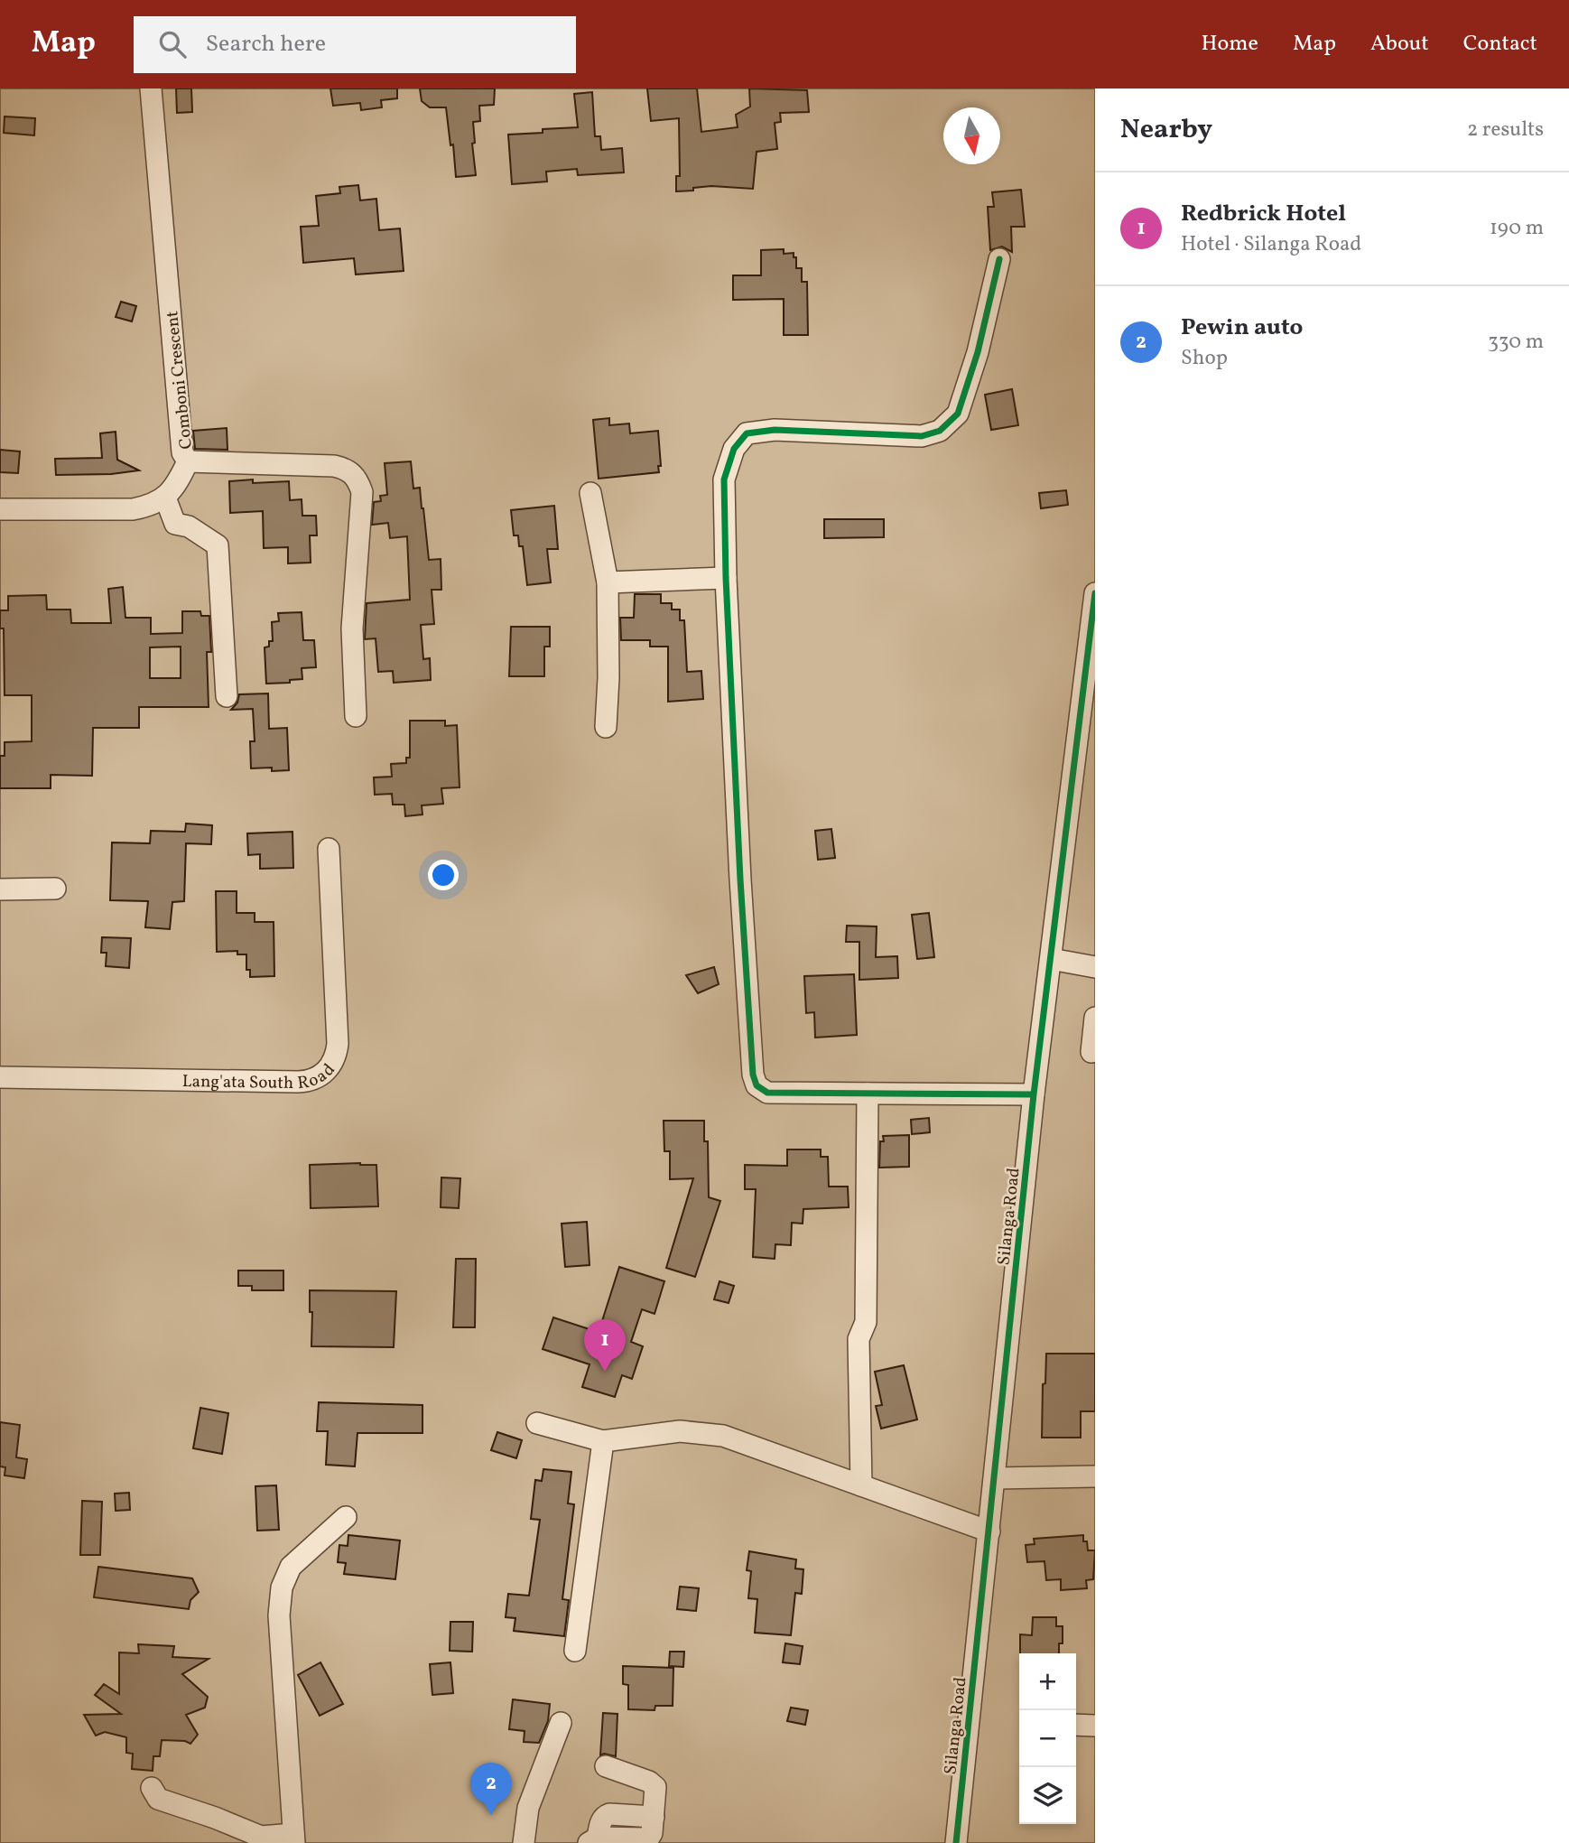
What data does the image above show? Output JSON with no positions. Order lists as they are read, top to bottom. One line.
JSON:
{"streets":{"street":["Comboni Crescent","Lang'ata South Road","Silanga Road"]},"north":"bottom","page":{"header":"Map","search":"Search here","nav":["Home","Map","About","Contact"],"heading":["Nearby","2 results"],"list":[{"mark":"1","name":"Redbrick Hotel","note":"Hotel · Silanga Road","value":"190 m"},{"mark":"2","name":"Pewin auto","note":"Shop","value":"330 m"}],"pins":["1","2"],"map_buttons":["+","−"]}}
